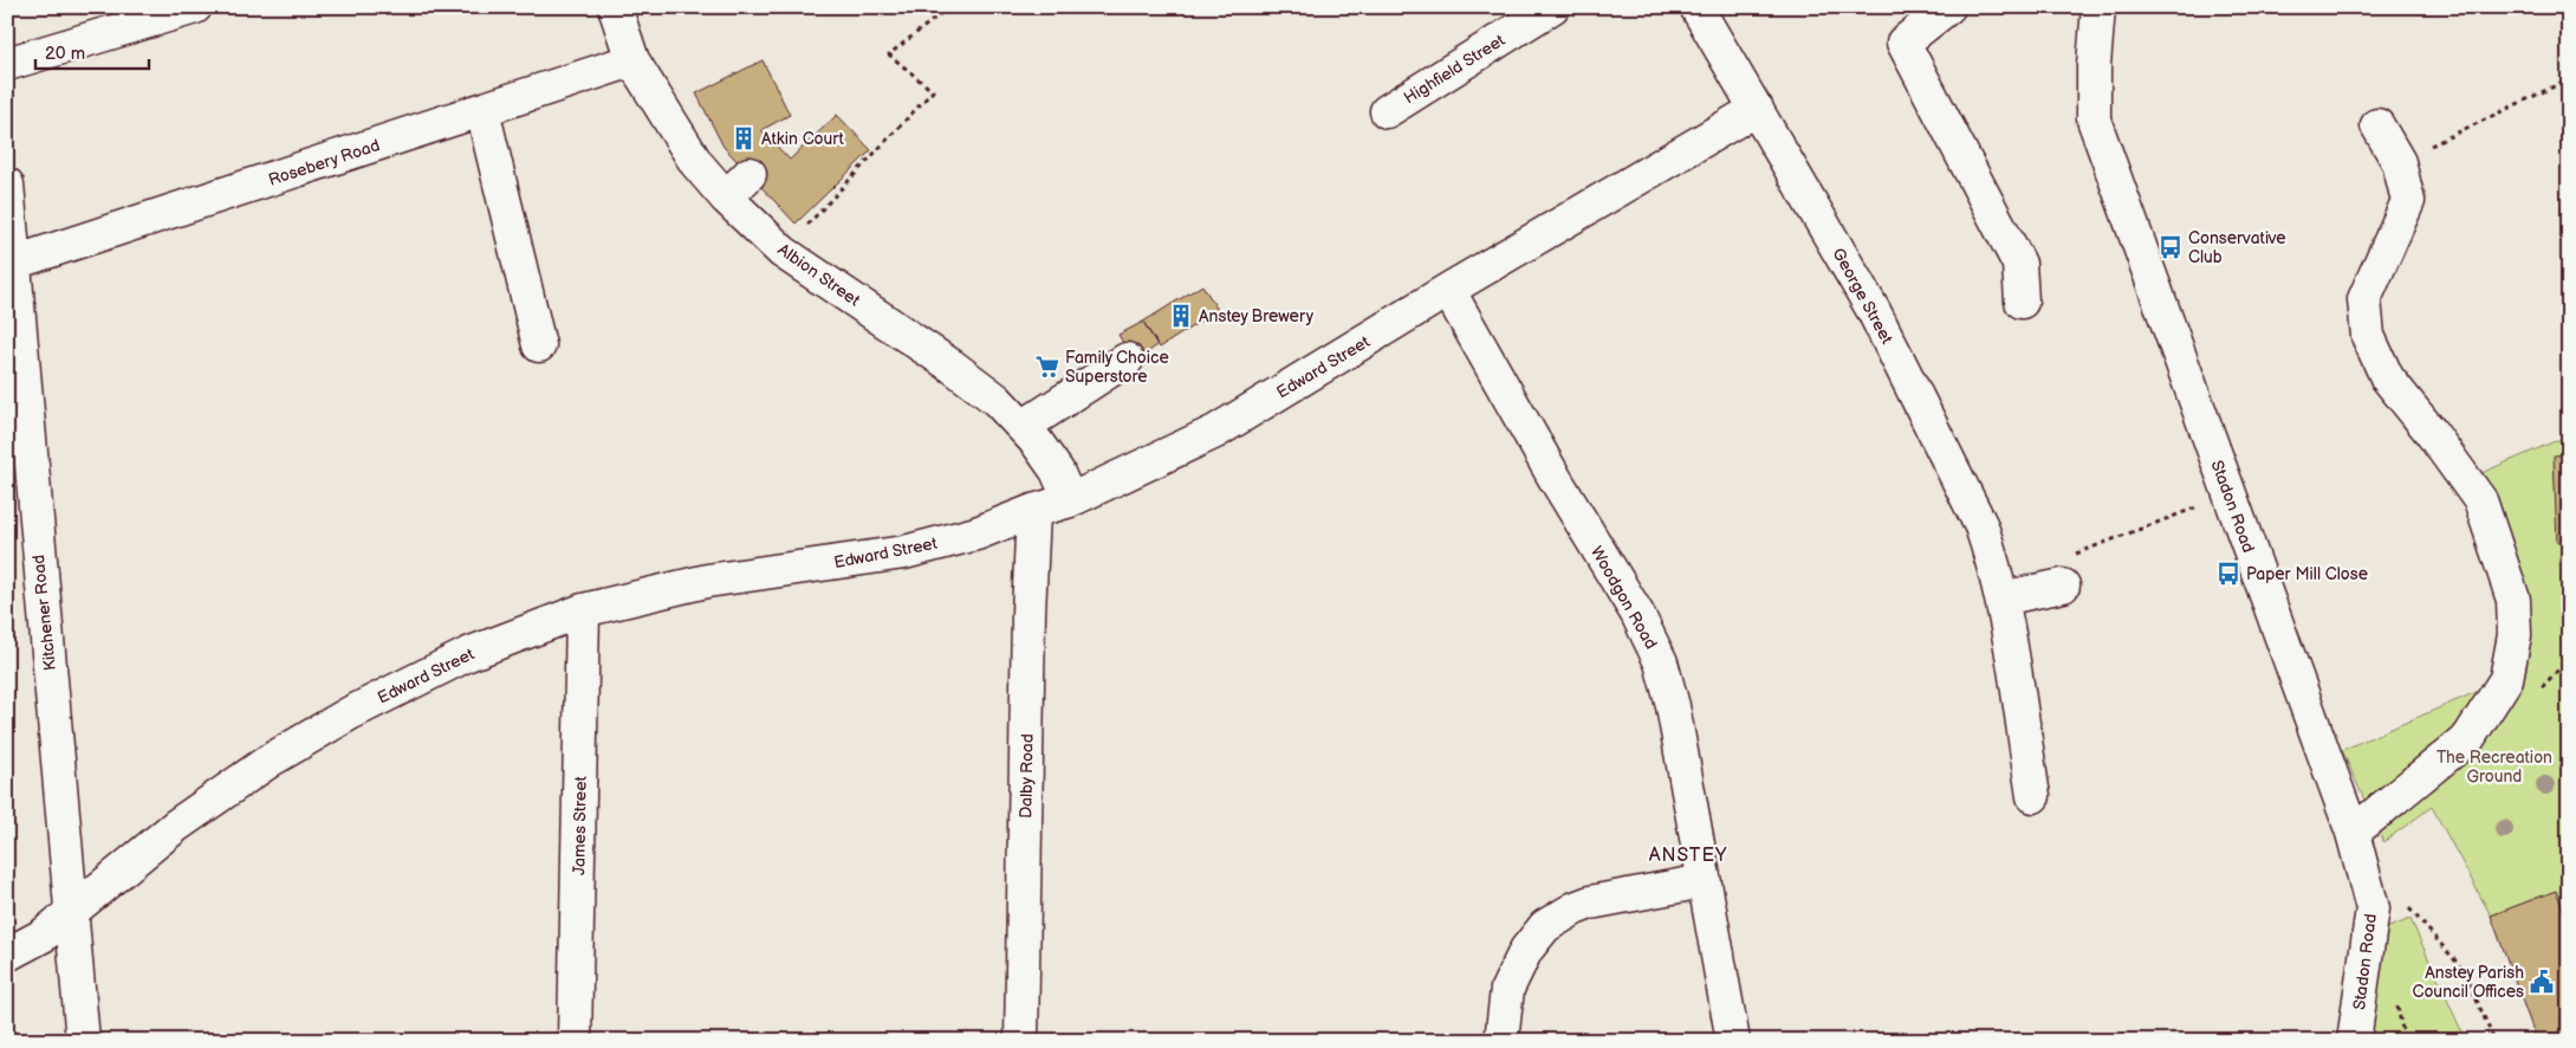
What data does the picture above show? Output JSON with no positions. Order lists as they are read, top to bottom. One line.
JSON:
{"streets":{"street":["Highfield Street","Rosebery Road","Albion Street","George Street","Edward Street","Stadon Road","Woodgon Road","Kitchener Road","Dalby Road","James Street"]},"crossings":[["Rosebery Road","Albion Street"],["Rosebery Road","Kitchener Road"],["Albion Street","Edward Street"],["George Street","Edward Street"],["Edward Street","Woodgon Road"],["Edward Street","Kitchener Road"],["Edward Street","Dalby Road"],["Edward Street","James Street"]],"districts":["ANSTEY"],"parks":["The Recreation Ground"],"places":{"building":["Atkin Court","Anstey Brewery"],"bus stop":["Conservative Club","Paper Mill Close"],"supermarket":["Family Choice Superstore"],"public building":["Anstey Parish Council Offices"]},"scale_bar":"20 m"}
